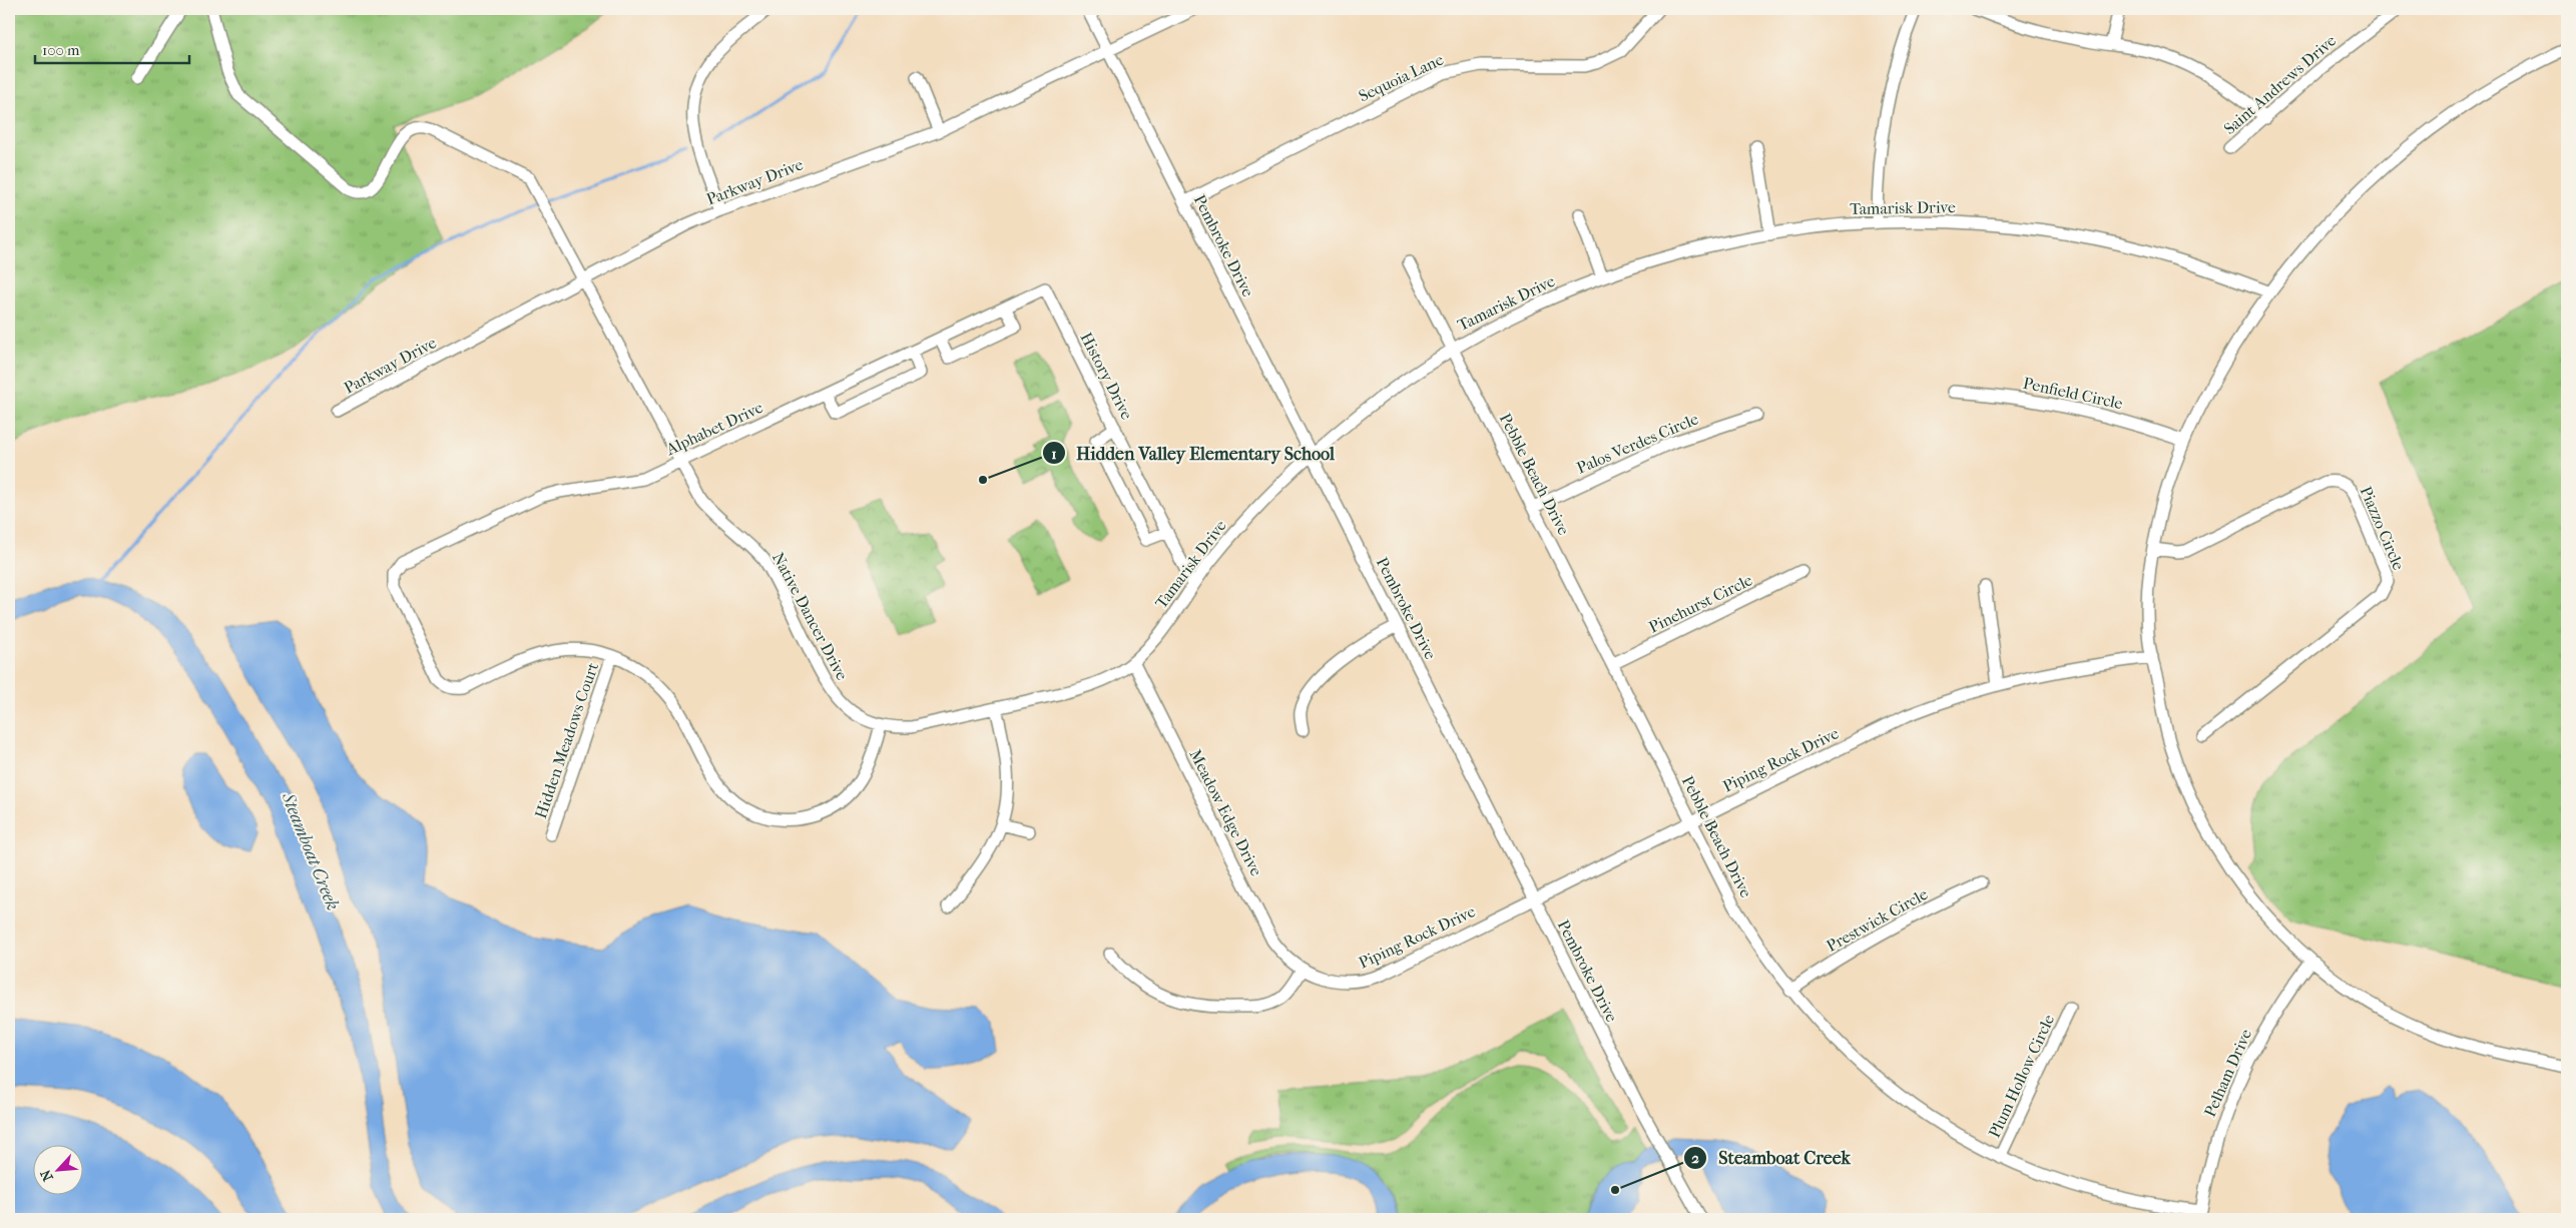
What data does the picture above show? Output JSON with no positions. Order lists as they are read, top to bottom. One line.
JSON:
{"streets":{"street":["Sequoia Lane","Saint Andrews Drive","Parkway Drive","Tamarisk Drive","Pembroke Drive","History Drive","Penfield Circle","Alphabet Drive","Palos Verdes Circle","Pebble Beach Drive","Piazzo Circle","Pinehurst Circle","Native Dancer Drive","Hidden Meadows Court","Piping Rock Drive","Meadow Edge Drive","Prestwick Circle","Pelham Drive","Plum Hollow Circle"]},"crossings":[["Sequoia Lane","Pembroke Drive"],["Parkway Drive","Pembroke Drive"],["Parkway Drive","Native Dancer Drive"],["Tamarisk Drive","Pembroke Drive"],["Tamarisk Drive","History Drive"],["Tamarisk Drive","Pebble Beach Drive"],["Tamarisk Drive","Native Dancer Drive"],["Tamarisk Drive","Meadow Edge Drive"],["Pembroke Drive","Piping Rock Drive"],["History Drive","Alphabet Drive"],["Alphabet Drive","Native Dancer Drive"],["Alphabet Drive","Hidden Meadows Court"],["Palos Verdes Circle","Pebble Beach Drive"],["Pebble Beach Drive","Pinehurst Circle"],["Pebble Beach Drive","Piping Rock Drive"],["Pebble Beach Drive","Prestwick Circle"],["Pebble Beach Drive","Pelham Drive"],["Pebble Beach Drive","Plum Hollow Circle"],["Piping Rock Drive","Meadow Edge Drive"]],"water":["Steamboat Creek"],"places":["Hidden Valley Elementary School","Steamboat Creek"],"scale_bar":"100 m","north":"bottom left"}
